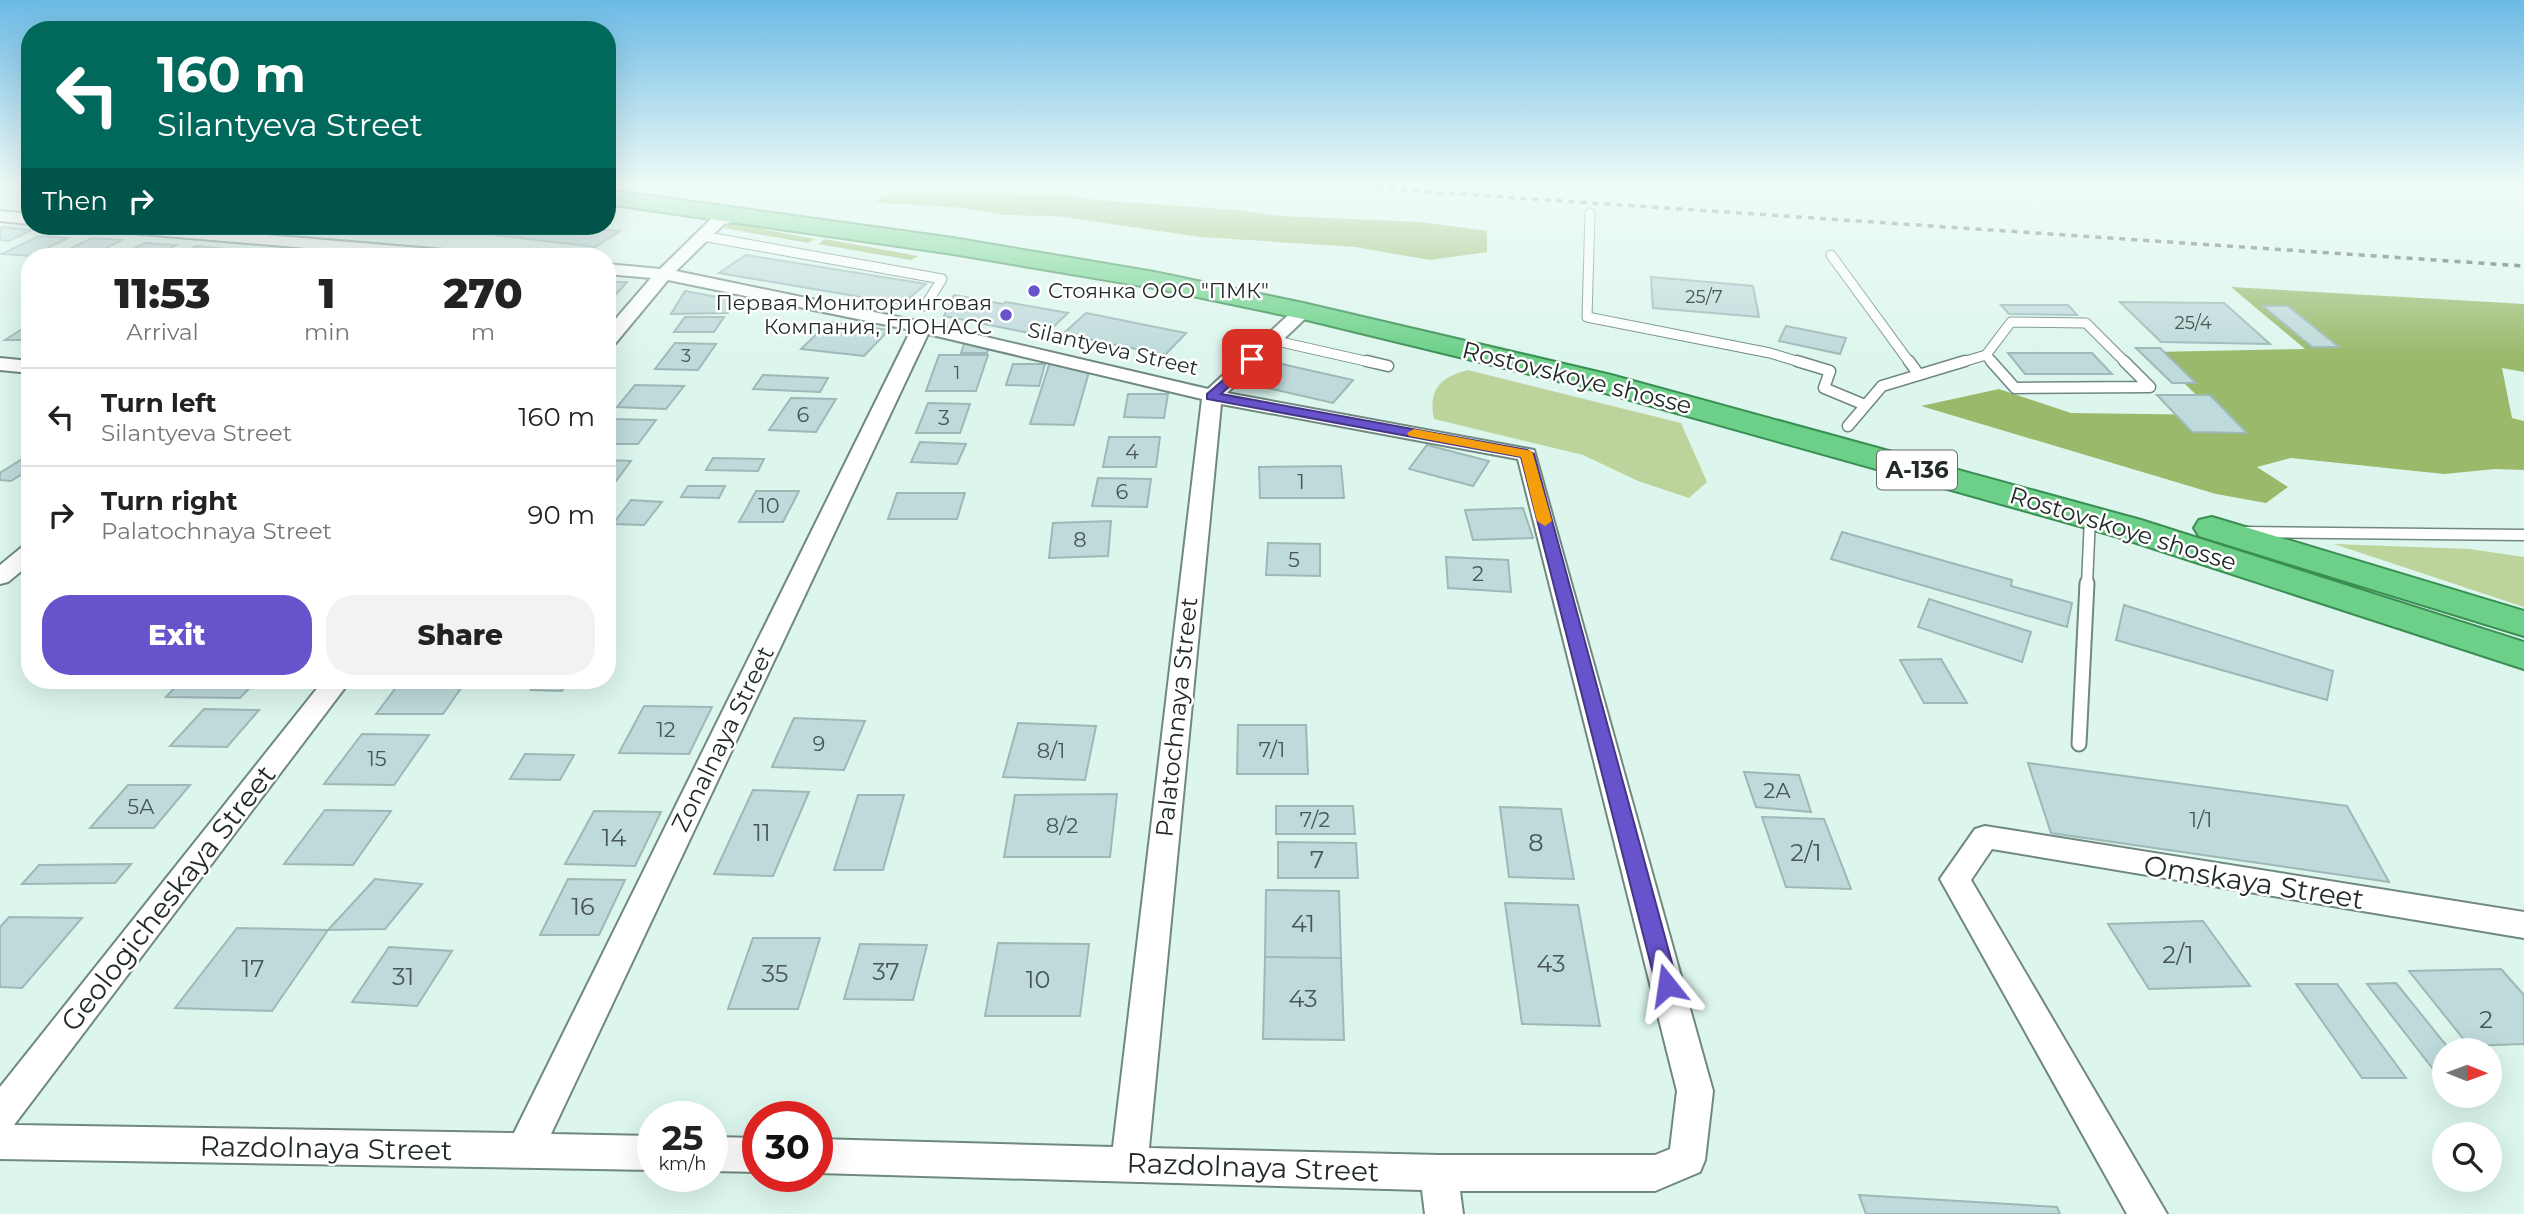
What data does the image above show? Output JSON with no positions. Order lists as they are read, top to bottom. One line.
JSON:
{"streets":{"highway":["Rostovskoye shosse","А-136"],"street":["Silantyeva Street","Palatochnaya Street","Zonalnaya Street","Omskaya Street","Geologicheskaya Street","Razdolnaya Street"]},"crossings":[["Silantyeva Street","Palatochnaya Street"],["Silantyeva Street","Zonalnaya Street"],["Silantyeva Street","Razdolnaya Street"],["Palatochnaya Street","Razdolnaya Street"],["Zonalnaya Street","Razdolnaya Street"]],"places":["Стоянка ООО \"ПМК\"","Первая Мониторинговая Компания, ГЛОНАСС"],"house_numbers":["25/7","25/4","3","1","6","3","4","1","6","10","8","5","2","12","9","7/1","8/1","15","2А","5А","7/2","1/1","8/2","11","14","8","2/1","7","16","41","2/1","43","17","37","35","31","10","43","2"],"north":"right","page":{"turn":["160 m","Silantyeva Street"],"then":"Then","eta":["11:53","Arrival","1","min","270","m"],"list":[{"name":"Turn left","note":"Silantyeva Street","value":"160 m"},{"name":"Turn right","note":"Palatochnaya Street","value":"90 m"}],"buttons":["Exit","Share"],"speed":"25 km/h","limit":"30"}}
